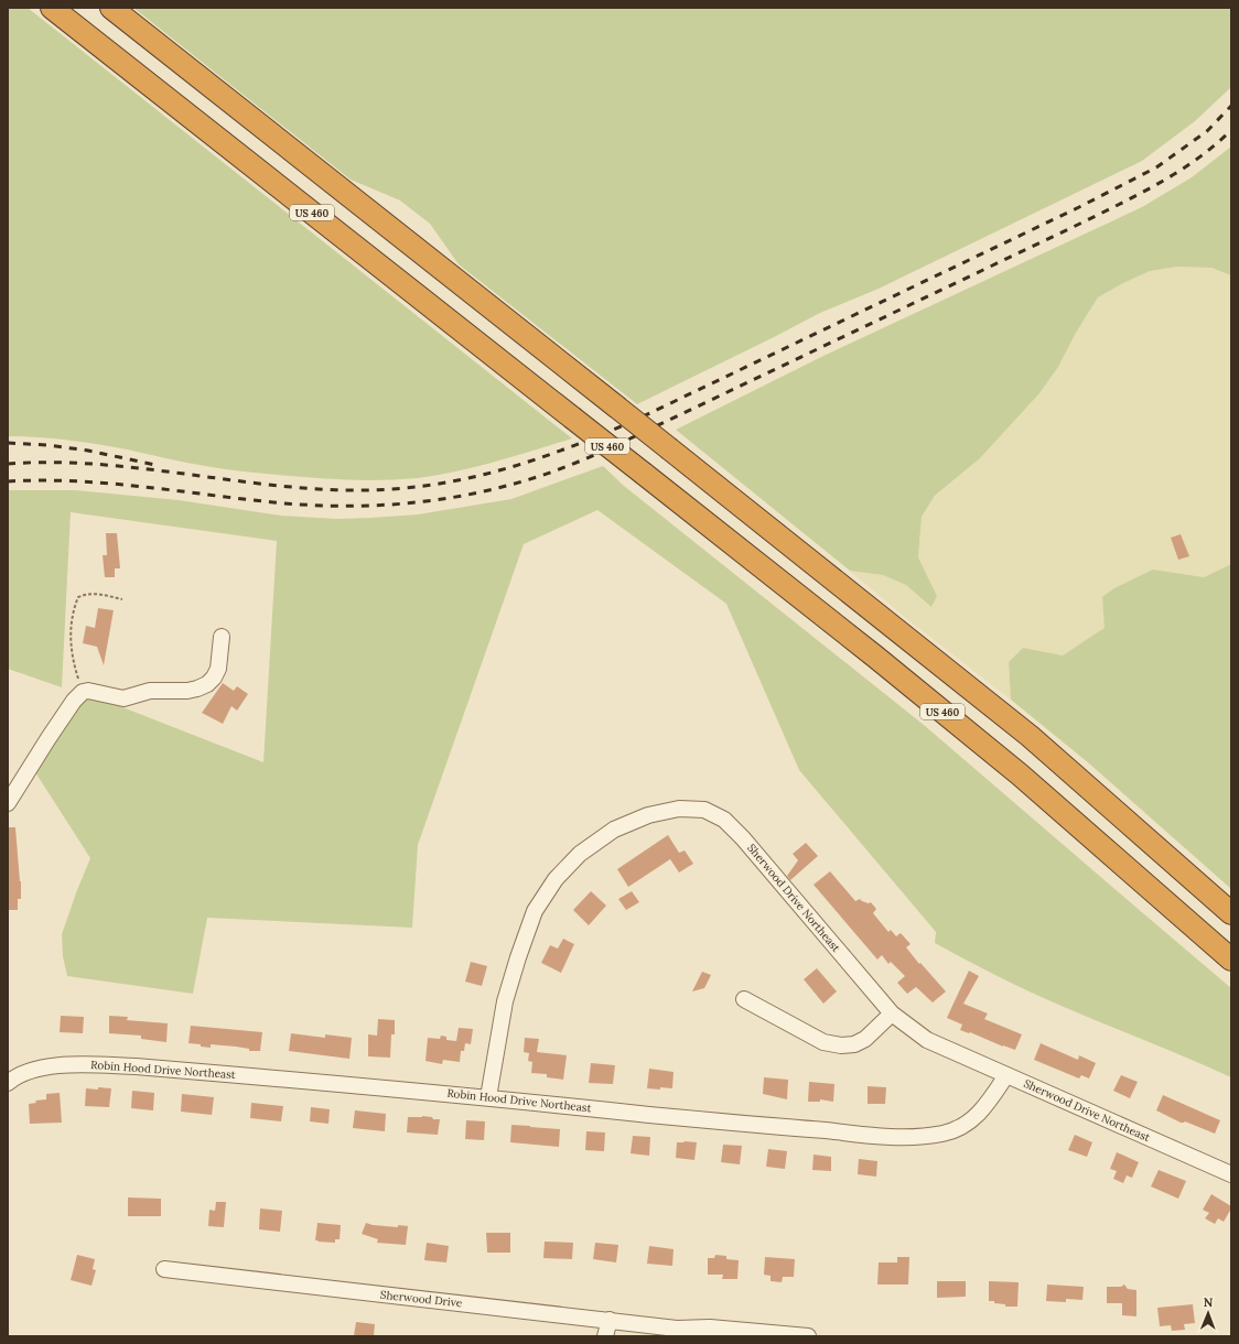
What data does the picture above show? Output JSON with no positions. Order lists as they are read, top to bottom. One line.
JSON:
{"streets":{"highway":["US 460"],"street":["Sherwood Drive Northeast","Robin Hood Drive Northeast","Sherwood Drive"]},"crossings":[["Sherwood Drive Northeast","Robin Hood Drive Northeast"]],"north":"top"}
